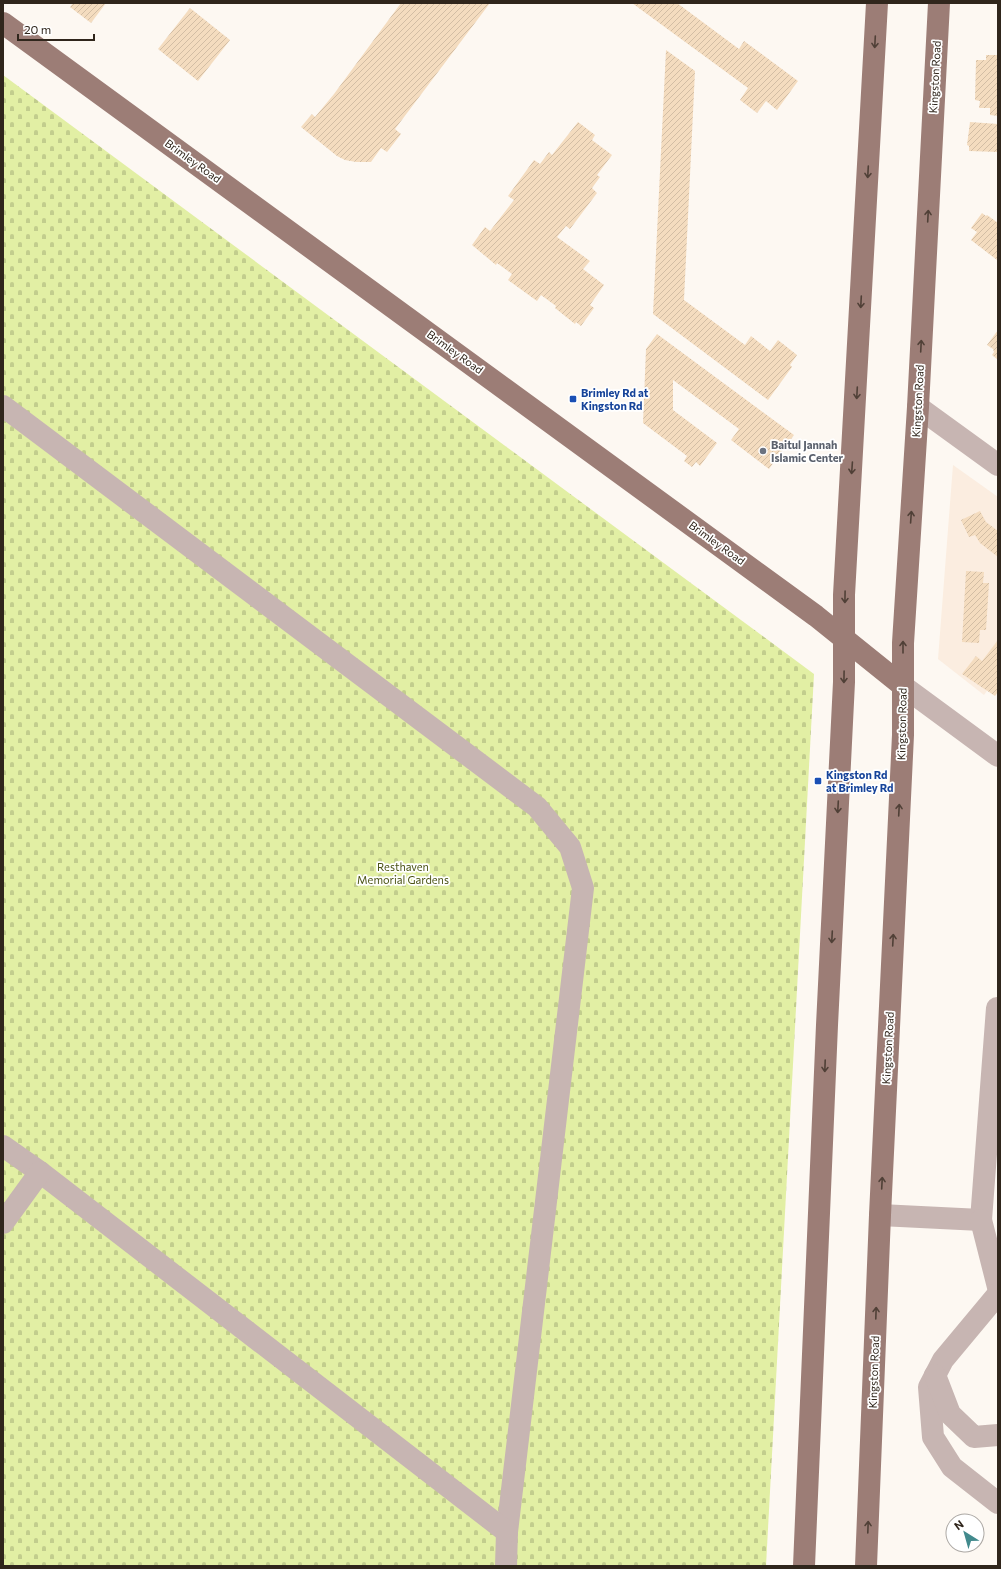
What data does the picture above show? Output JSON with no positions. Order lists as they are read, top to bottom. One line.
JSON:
{"streets":{"main road":["Kingston Road","Brimley Road"]},"crossings":[["Kingston Road","Brimley Road"]],"parks":["Resthaven Memorial Gardens"],"places":{"transit":["Brimley Rd at Kingston Rd","Kingston Rd at Brimley Rd"],"other":["Baitul Jannah Islamic Center"]},"scale_bar":"20 m","north":"top left"}
